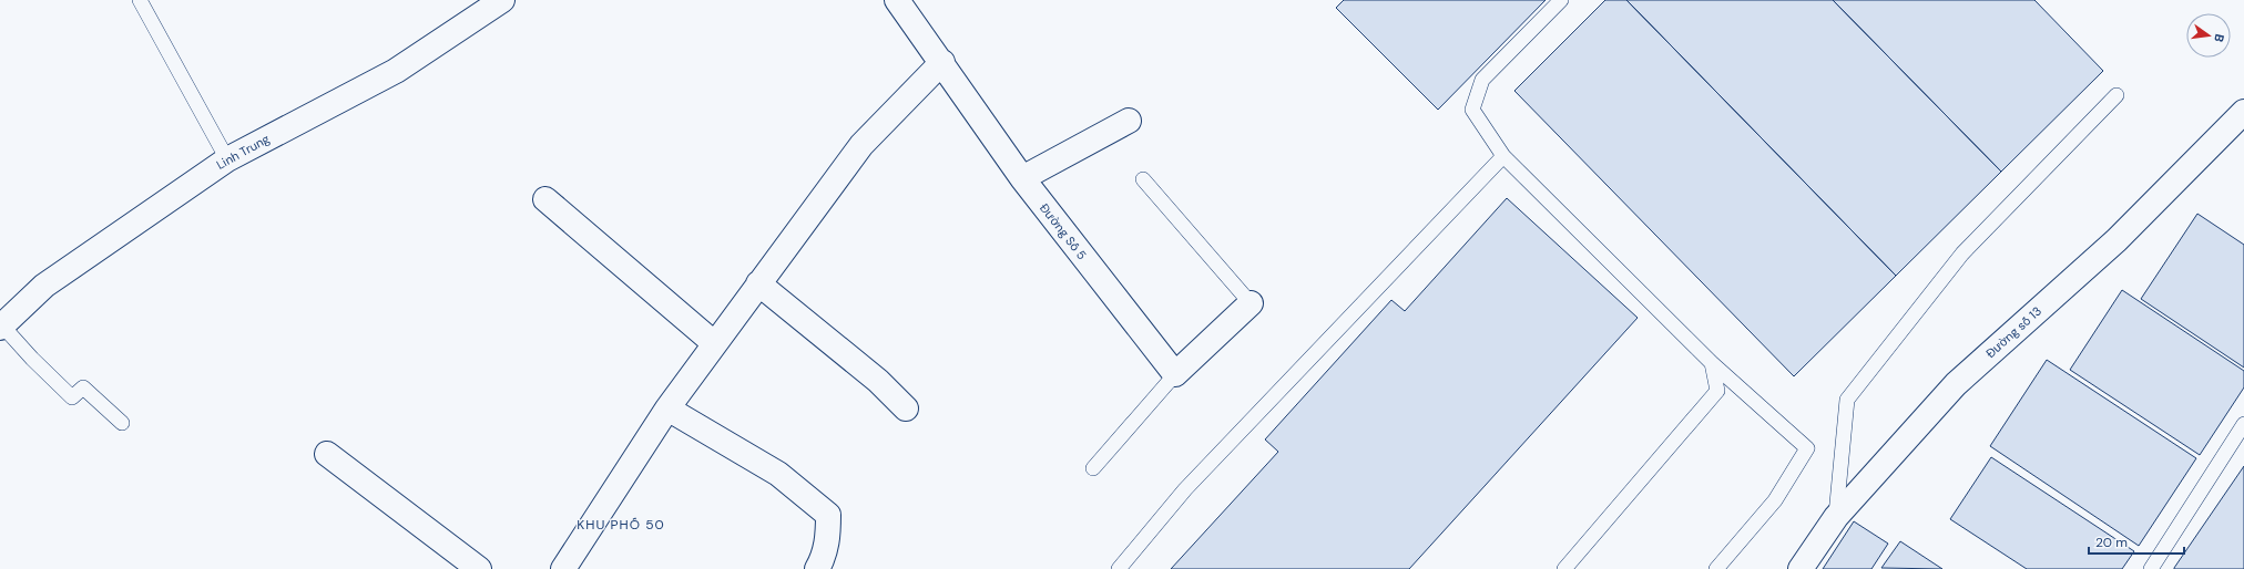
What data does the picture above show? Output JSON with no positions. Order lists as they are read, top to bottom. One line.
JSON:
{"streets":{"street":["Linh Trung","Đường Số 5","Đường số 13"]},"districts":["KHU PHỐ 50"],"scale_bar":"20 m","north":"right"}
